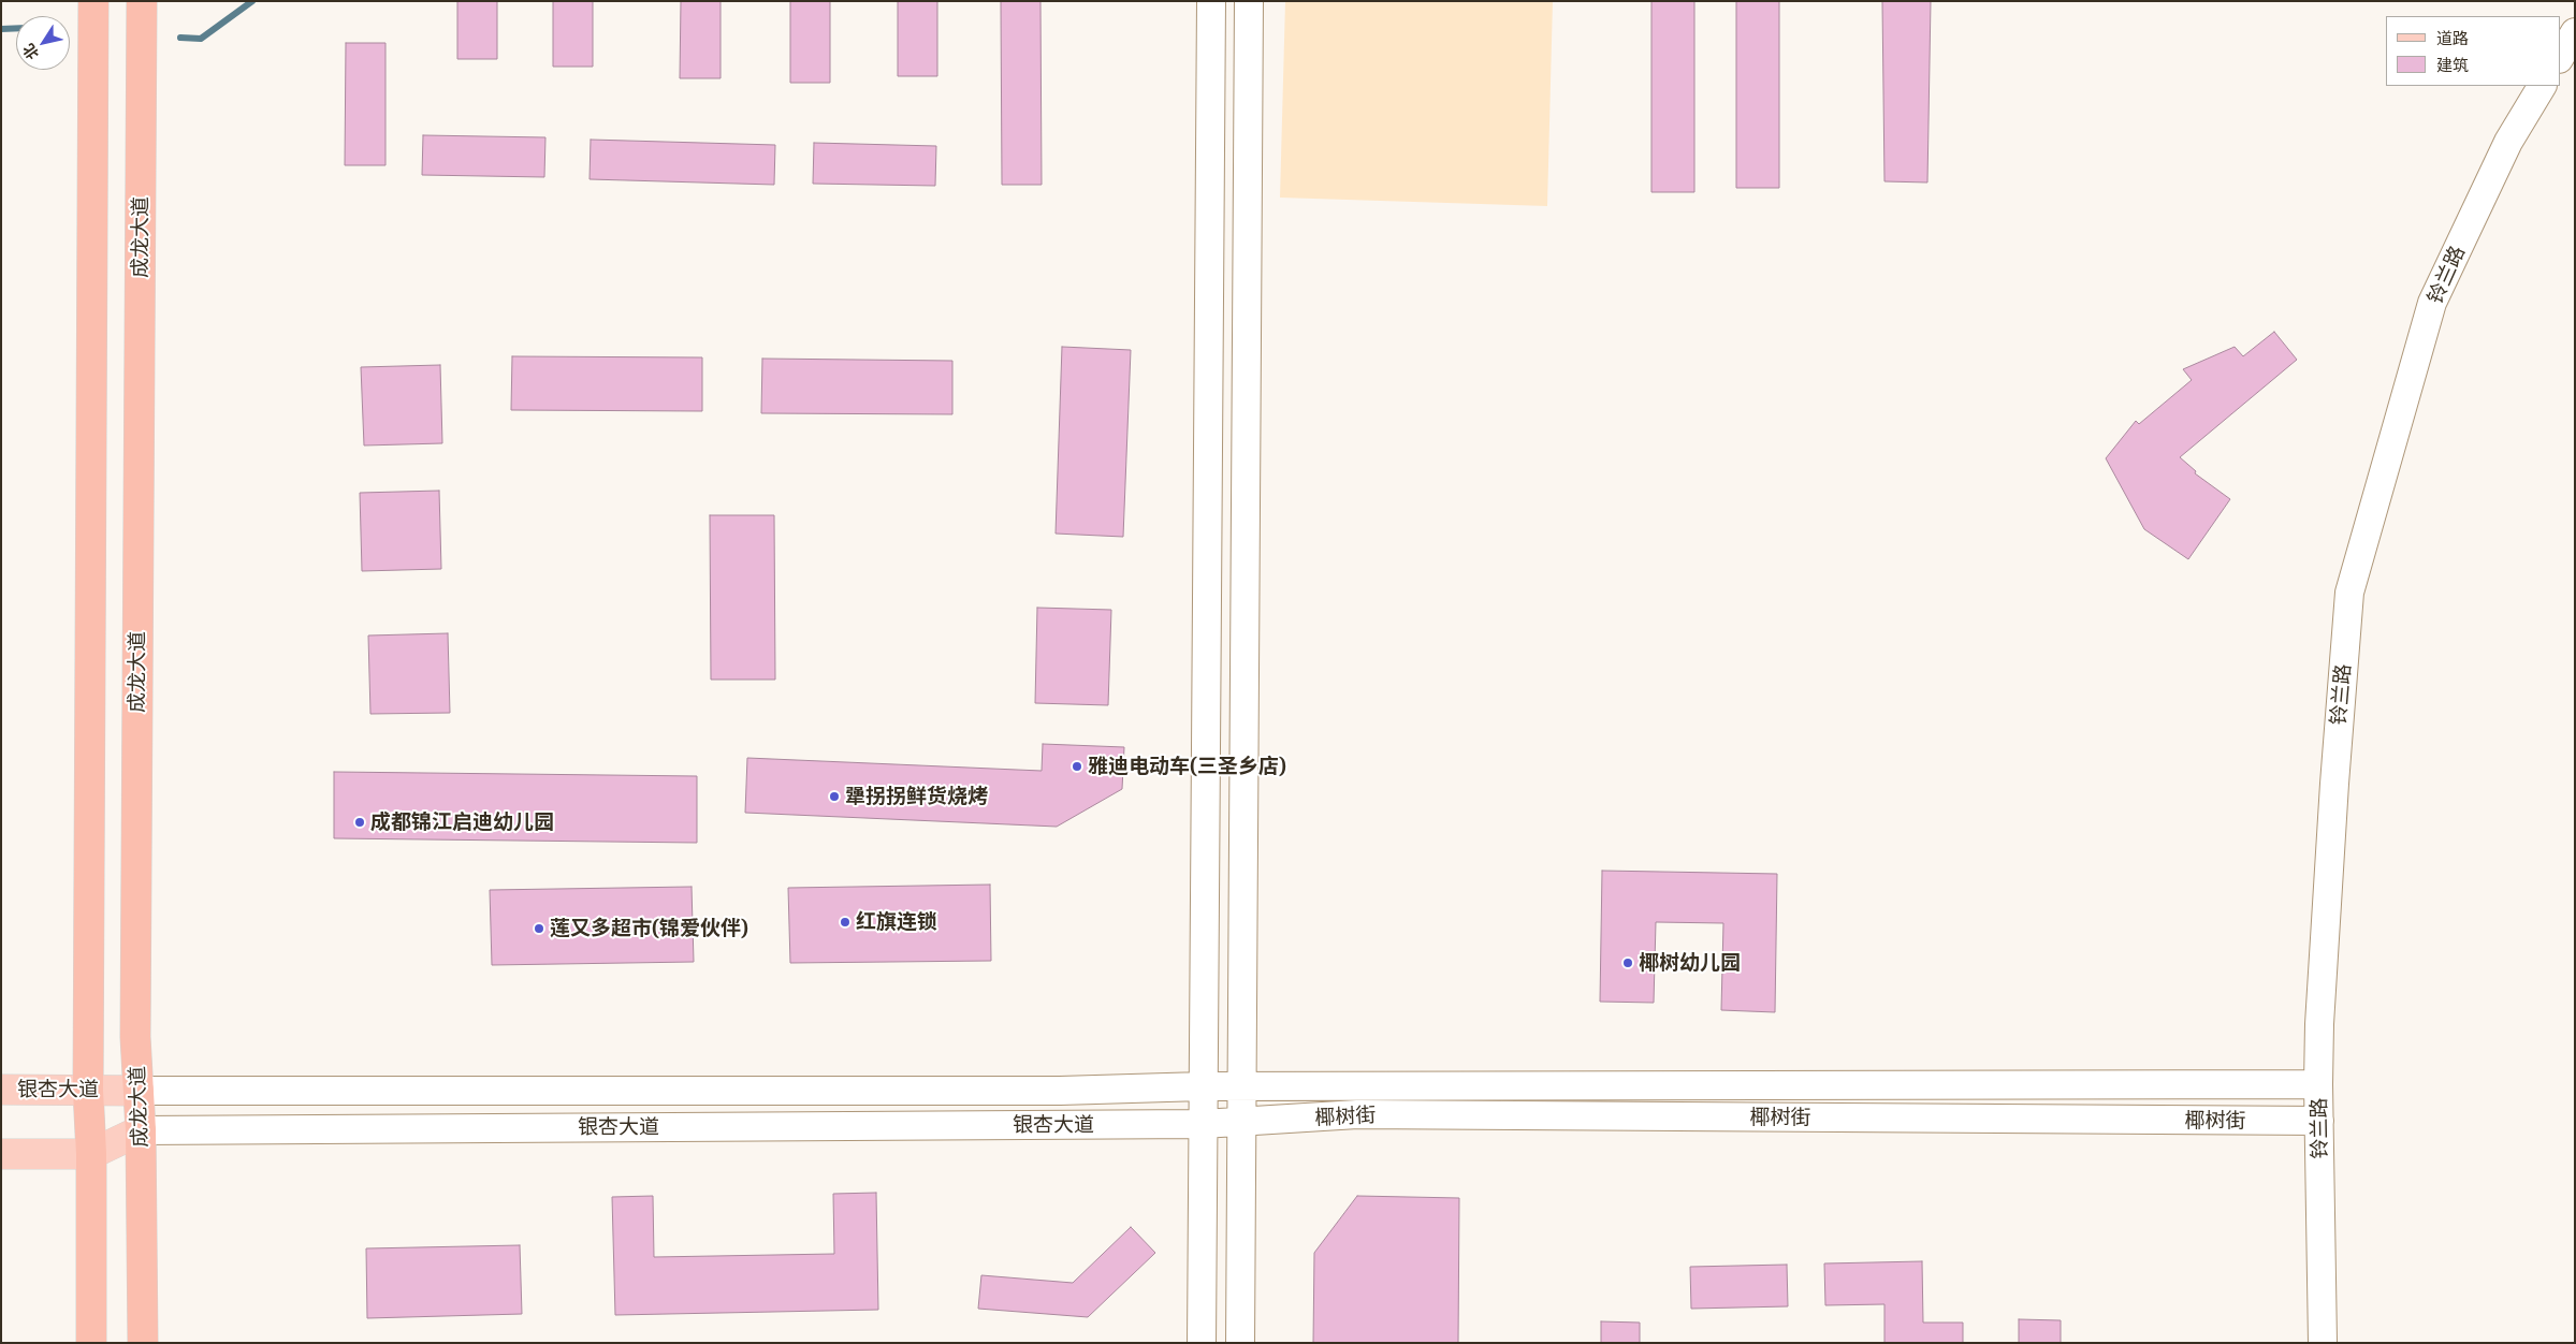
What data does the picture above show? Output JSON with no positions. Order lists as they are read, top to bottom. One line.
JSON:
{"streets":{"highway":["成龙大道"],"main road":["银杏大道"],"street":["铃兰路","椰树街"]},"crossings":[["成龙大道","银杏大道"],["铃兰路","椰树街"],["银杏大道","椰树街"]],"places":["雅迪电动车(三圣乡店)","犟拐拐鲜货烧烤","成都锦江启迪幼儿园","红旗连锁","莲又多超市(锦爱伙伴)","椰树幼儿园"],"legend":["道路","建筑"],"north":"bottom left"}
